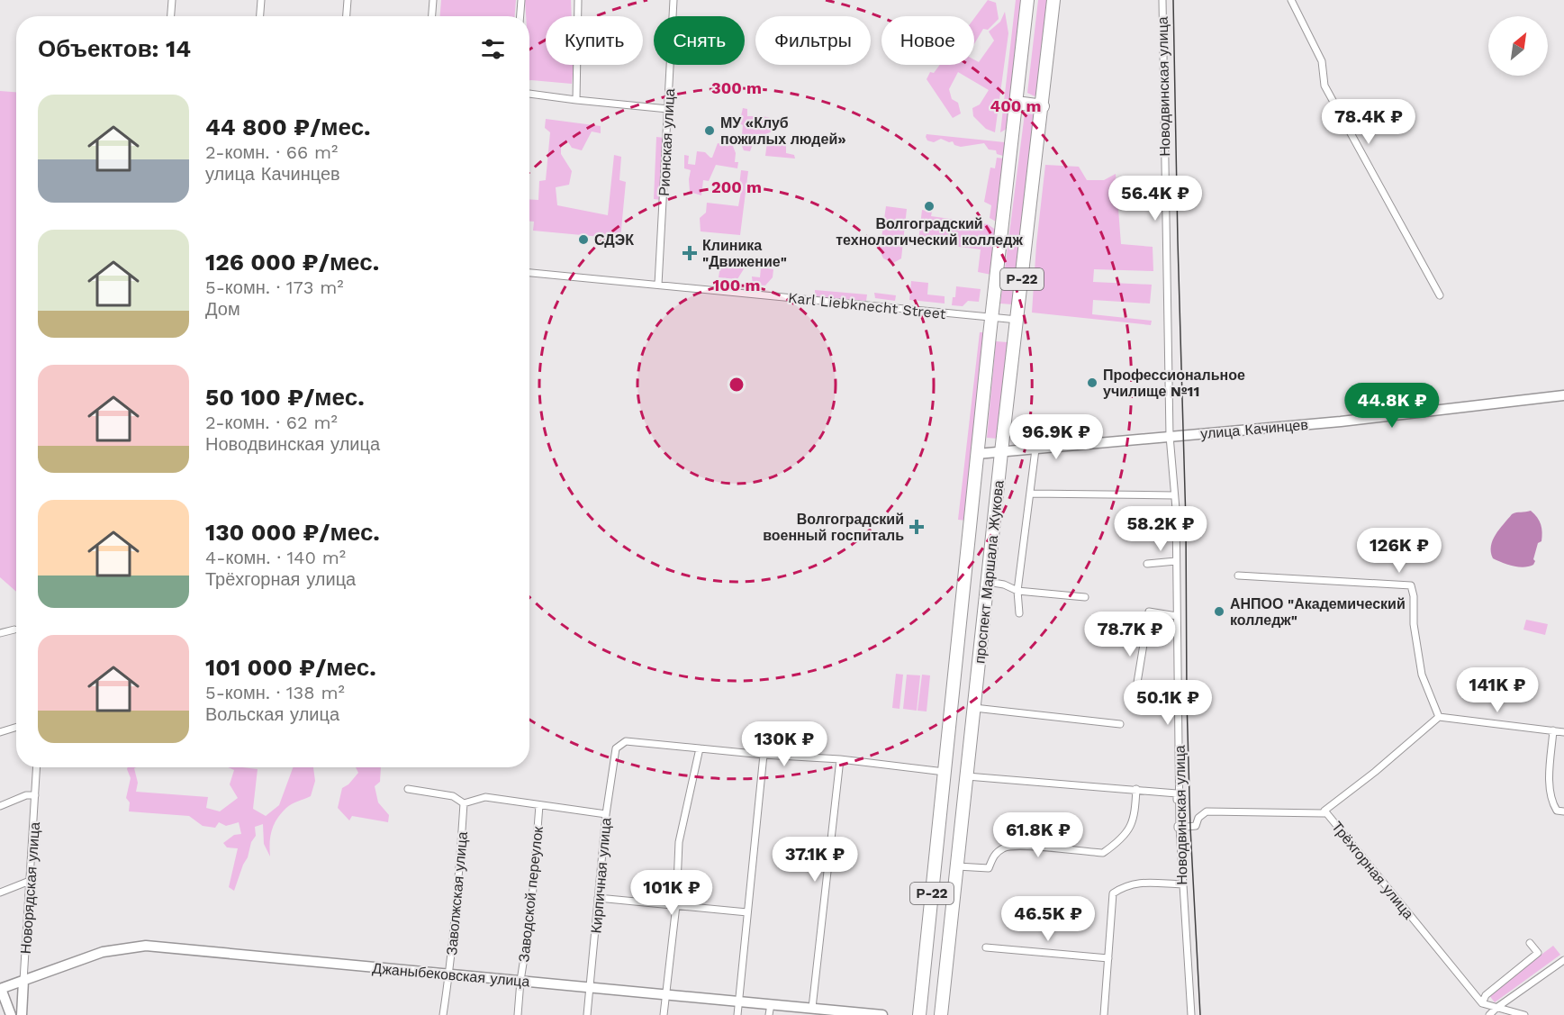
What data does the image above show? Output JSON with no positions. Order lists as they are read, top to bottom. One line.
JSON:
{"streets":{"highway":["Р-22","проспект Маршала Жукова"],"main road":["улица Качинцев","Новорядская улица","Джаныбековская улица"],"street":["Новодвинская улица","Рионская улица","Karl Liebknecht Street","Трёхгорная улица","Кирпичная улица","Заволжская улица","Заводской переулок"]},"crossings":[["Новодвинская улица","улица Качинцев"],["Новодвинская улица","Трёхгорная улица"],["Рионская улица","Karl Liebknecht Street"],["Karl Liebknecht Street","проспект Маршала Жукова"],["улица Качинцев","проспект Маршала Жукова"],["Кирпичная улица","Джаныбековская улица"],["Новорядская улица","Джаныбековская улица"],["Заволжская улица","Джаныбековская улица"],["Заводской переулок","Джаныбековская улица"]],"places":{"other":["МУ «Клуб пожилых людей»","Волгоградский технологический колледж","СДЭК","Профессиональное училище №11","АНПОО \"Академический колледж\""],"health":["Клиника \"Движение\"","Волгоградский военный госпиталь"]},"north":"top right","page":{"chip":["Купить","Снять","Фильтры","Новое"],"heading":"Объектов: 14","list":[{"name":"44 800 ₽/мес.","note":"2-комн. · 66 m² · улица Качинцев"},{"name":"126 000 ₽/мес.","note":"5-комн. · 173 m² · Дом"},{"name":"50 100 ₽/мес.","note":"2-комн. · 62 m² · Новодвинская улица"},{"name":"130 000 ₽/мес.","note":"4-комн. · 140 m² · Трёхгорная улица"},{"name":"101 000 ₽/мес.","note":"5-комн. · 138 m² · Вольская улица"}],"price":["78.4K ₽","56.4K ₽","44.8K ₽","96.9K ₽","58.2K ₽","126K ₽","78.7K ₽","141K ₽","50.1K ₽","130K ₽","61.8K ₽","37.1K ₽","101K ₽","46.5K ₽"]},"rings":["300 m","400 m","200 m","100 m"]}
